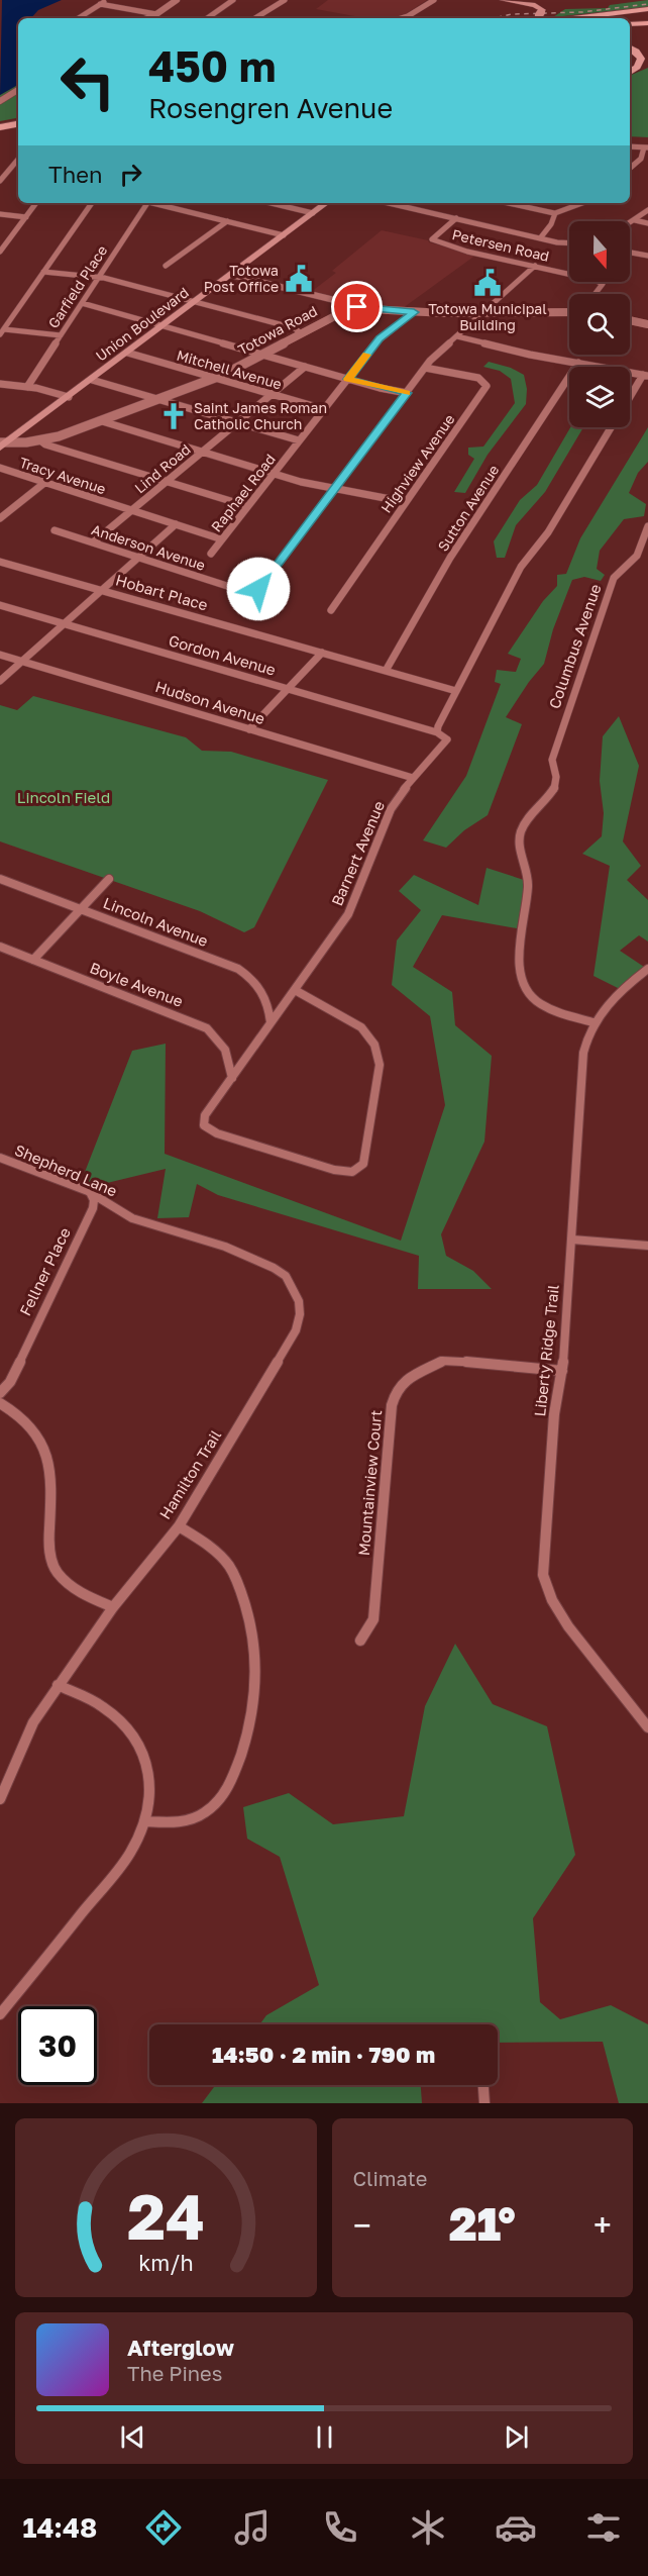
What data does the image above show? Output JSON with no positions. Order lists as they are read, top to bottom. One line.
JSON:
{"streets":{"main road":["Union Boulevard","Totowa Road"],"street":["Petersen Road","Garfield Place","Mitchell Avenue","Highview Avenue","Lind Road","Tracy Avenue","Raphael Road","Sutton Avenue","Anderson Avenue","Hobart Place","Columbus Avenue","Gordon Avenue","Hudson Avenue","Barnert Avenue","Lincoln Avenue","Boyle Avenue","Shepherd Lane","Fellner Place","Liberty Ridge Trail","Hamilton Trail","Mountainview Court"]},"crossings":[["Union Boulevard","Totowa Road"],["Union Boulevard","Mitchell Avenue"],["Totowa Road","Mitchell Avenue"],["Totowa Road","Raphael Road"],["Mitchell Avenue","Lind Road"],["Mitchell Avenue","Raphael Road"],["Lind Road","Tracy Avenue"],["Lind Road","Anderson Avenue"],["Tracy Avenue","Raphael Road"],["Sutton Avenue","Hobart Place"],["Hobart Place","Barnert Avenue"],["Columbus Avenue","Liberty Ridge Trail"],["Gordon Avenue","Barnert Avenue"],["Hudson Avenue","Barnert Avenue"],["Barnert Avenue","Lincoln Avenue"],["Barnert Avenue","Boyle Avenue"],["Shepherd Lane","Fellner Place"],["Shepherd Lane","Hamilton Trail"],["Liberty Ridge Trail","Mountainview Court"]],"parks":["Lincoln Field"],"places":{"public building":["Totowa Post Office","Totowa Municipal Building"],"church":["Saint James Roman Catholic Church"]},"north":"bottom","page":{"turn":["450 m","Rosengren Avenue"],"then":"Then","limit":"30","trip":"14:50 · 2 min · 790 m","tile":"Climate","heat":["−","21°","+"],"song":["Afterglow","The Pines"],"tabs":"14:48","gauge":["24","km/h"]}}
